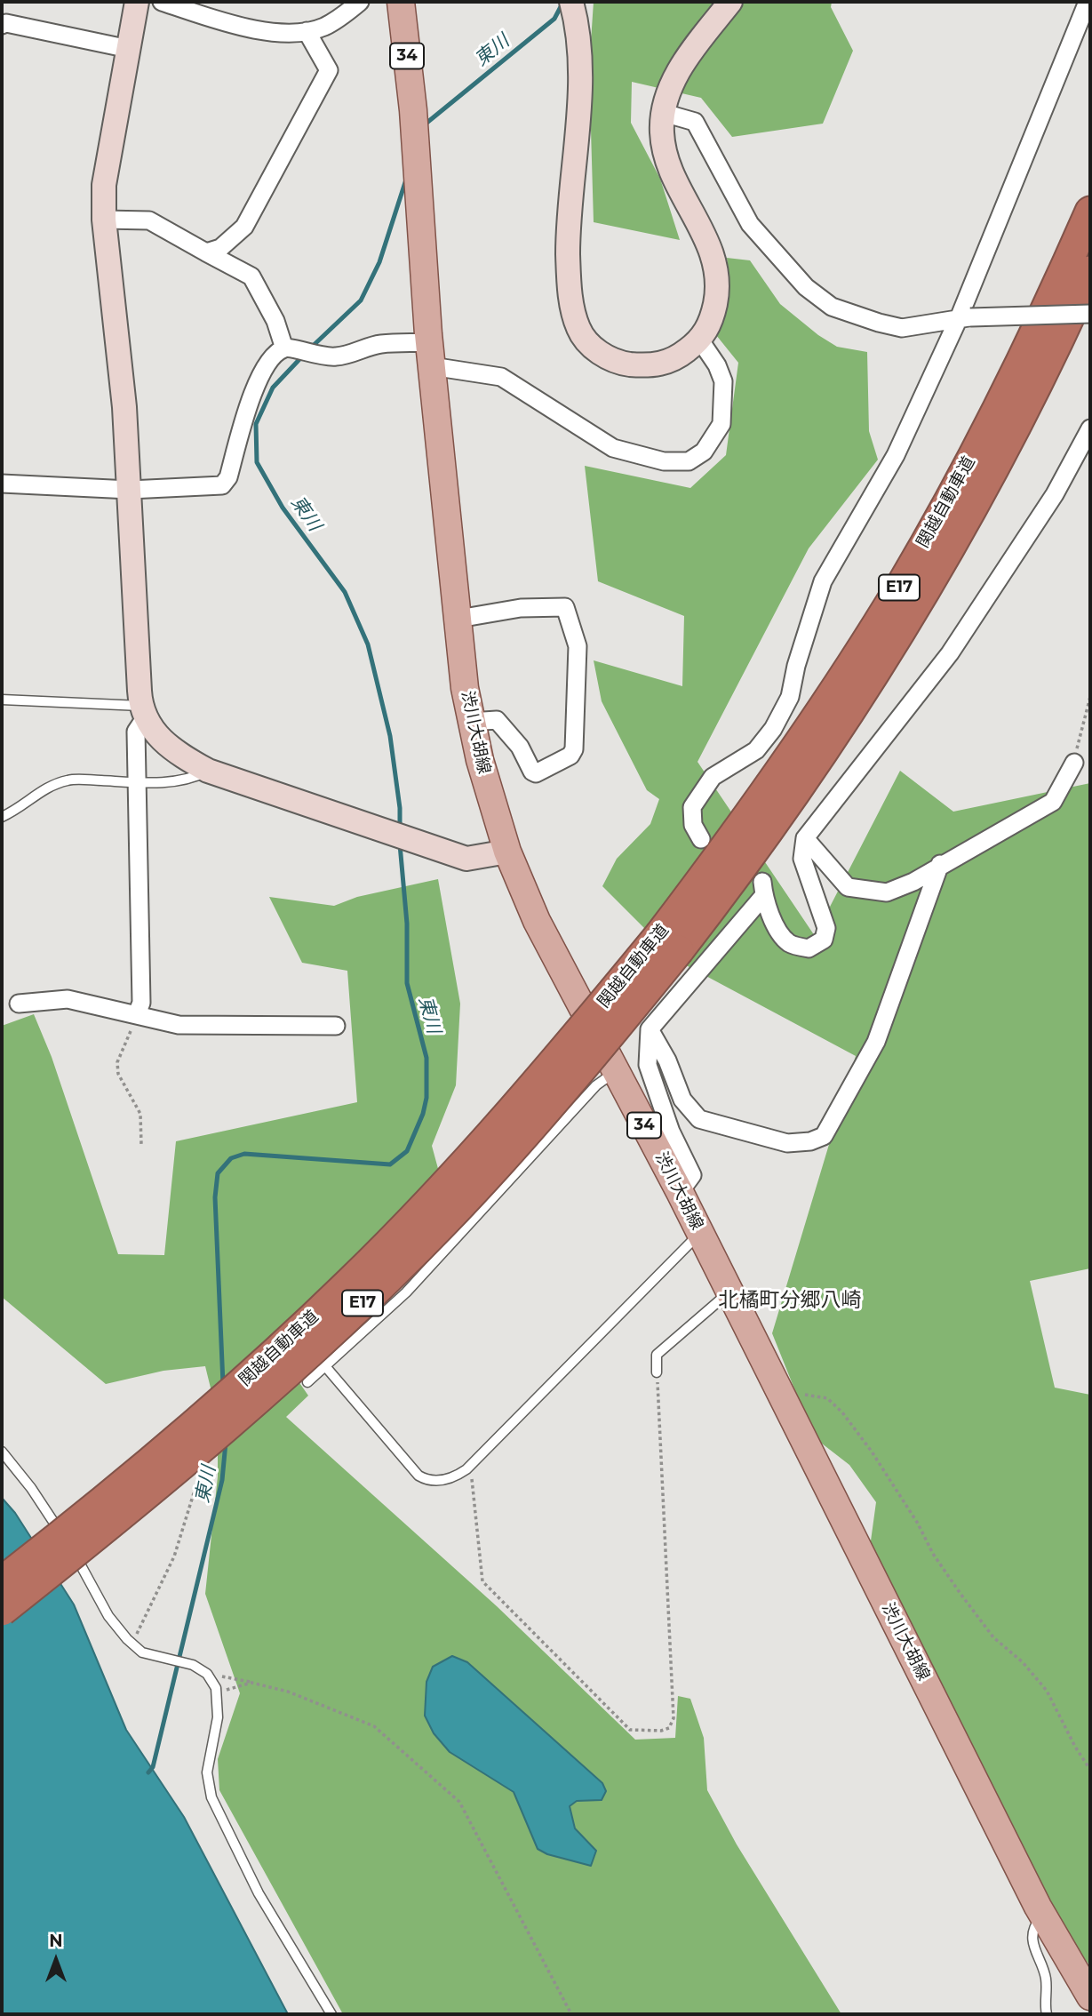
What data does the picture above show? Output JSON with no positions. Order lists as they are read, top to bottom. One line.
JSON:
{"streets":{"highway":["関越自動車道","E17"],"main road":["34","渋川大胡線"]},"districts":["北橘町分郷八崎"],"water":["東川"],"north":"top"}
